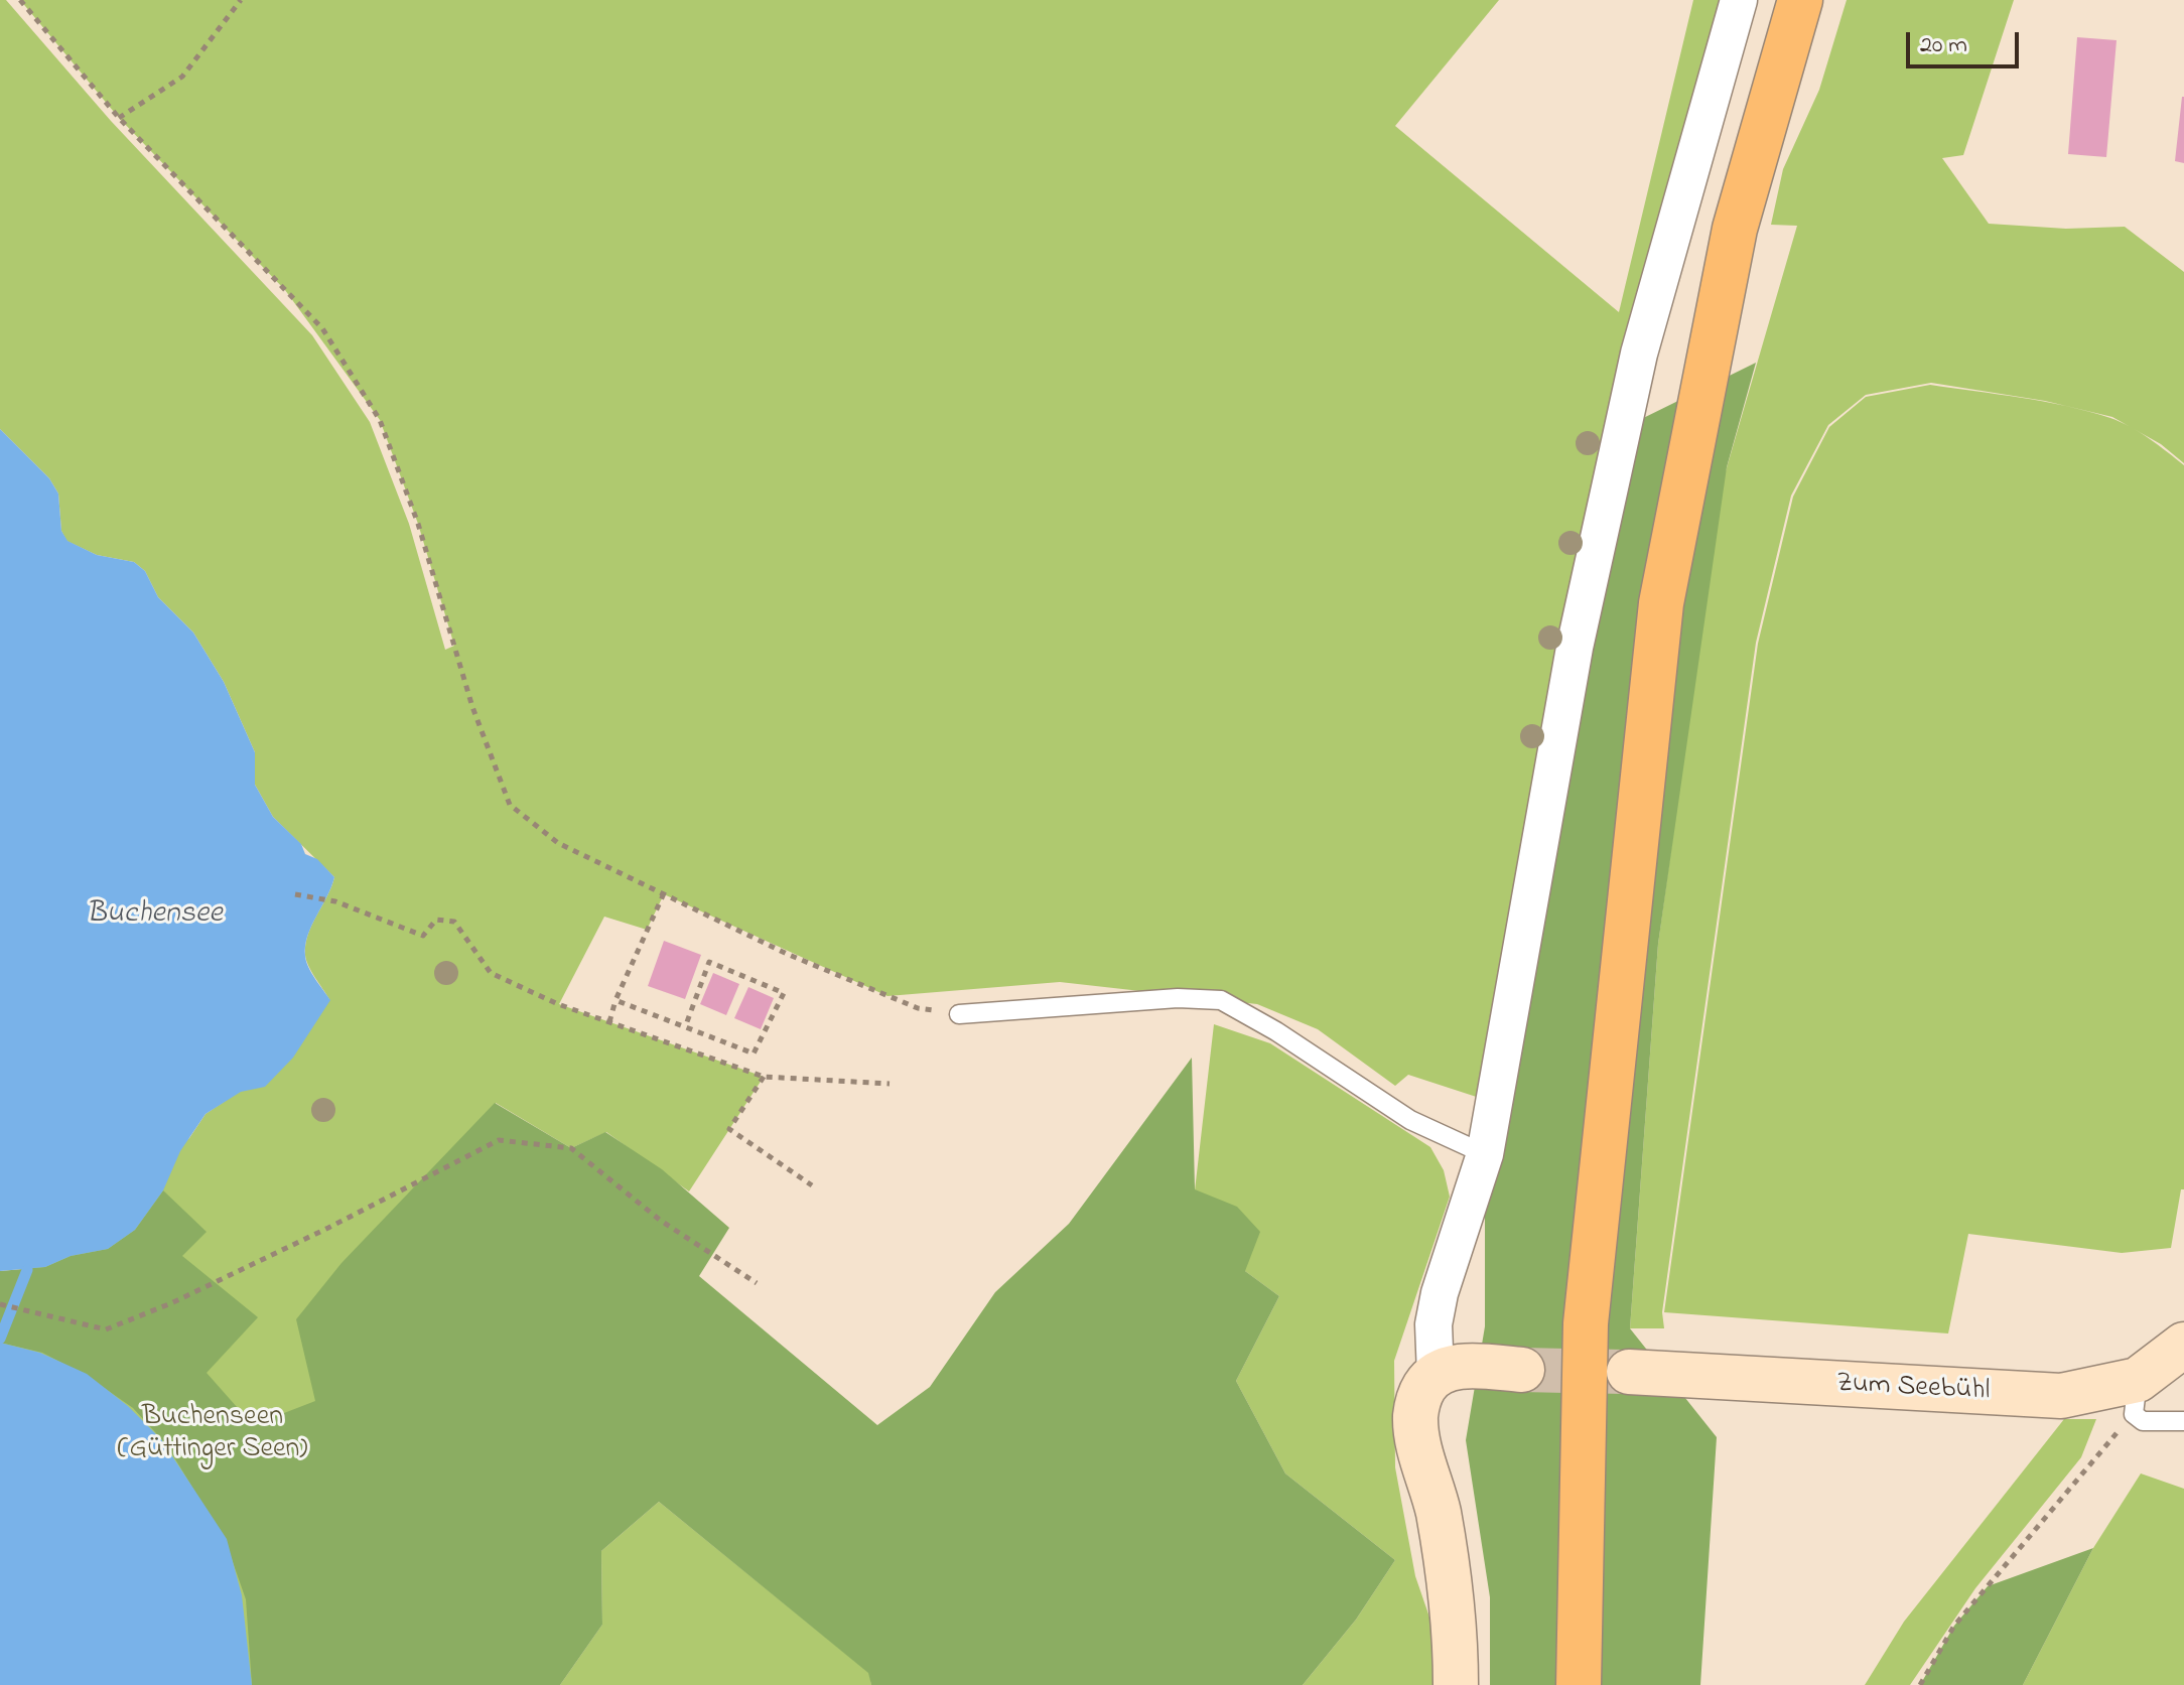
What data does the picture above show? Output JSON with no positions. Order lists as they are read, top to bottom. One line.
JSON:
{"streets":{"main road":["Zum Seebühl"]},"water":["Buchensee"],"parks":["Buchenseen (Güttinger Seen)"],"scale_bar":"20 m"}
